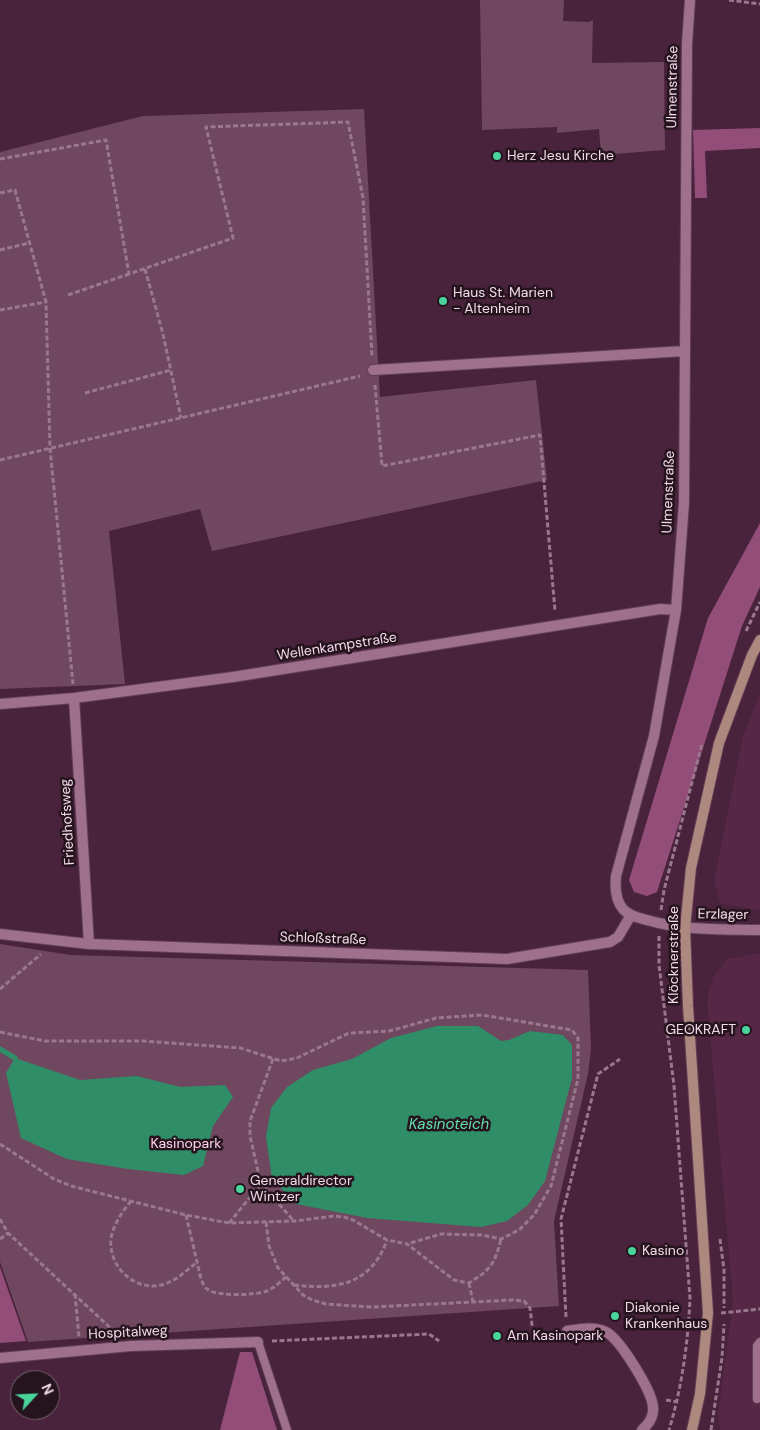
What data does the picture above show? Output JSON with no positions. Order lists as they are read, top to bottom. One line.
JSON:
{"streets":{"main road":["Klöcknerstraße"],"street":["Ulmenstraße","Wellenkampstraße","Friedhofsweg","Erzlager","Schloßstraße","Hospitalweg"]},"crossings":[["Ulmenstraße","Wellenkampstraße"],["Ulmenstraße","Schloßstraße"],["Wellenkampstraße","Friedhofsweg"],["Friedhofsweg","Schloßstraße"],["Erzlager","Klöcknerstraße"]],"water":["Kasinoteich"],"parks":["Kasinopark"],"places":["Herz Jesu Kirche","Haus St. Marien - Altenheim","GEOKRAFT","Generaldirector Wintzer","Kasino","Diakonie Krankenhaus","Am Kasinopark"],"north":"top right"}
